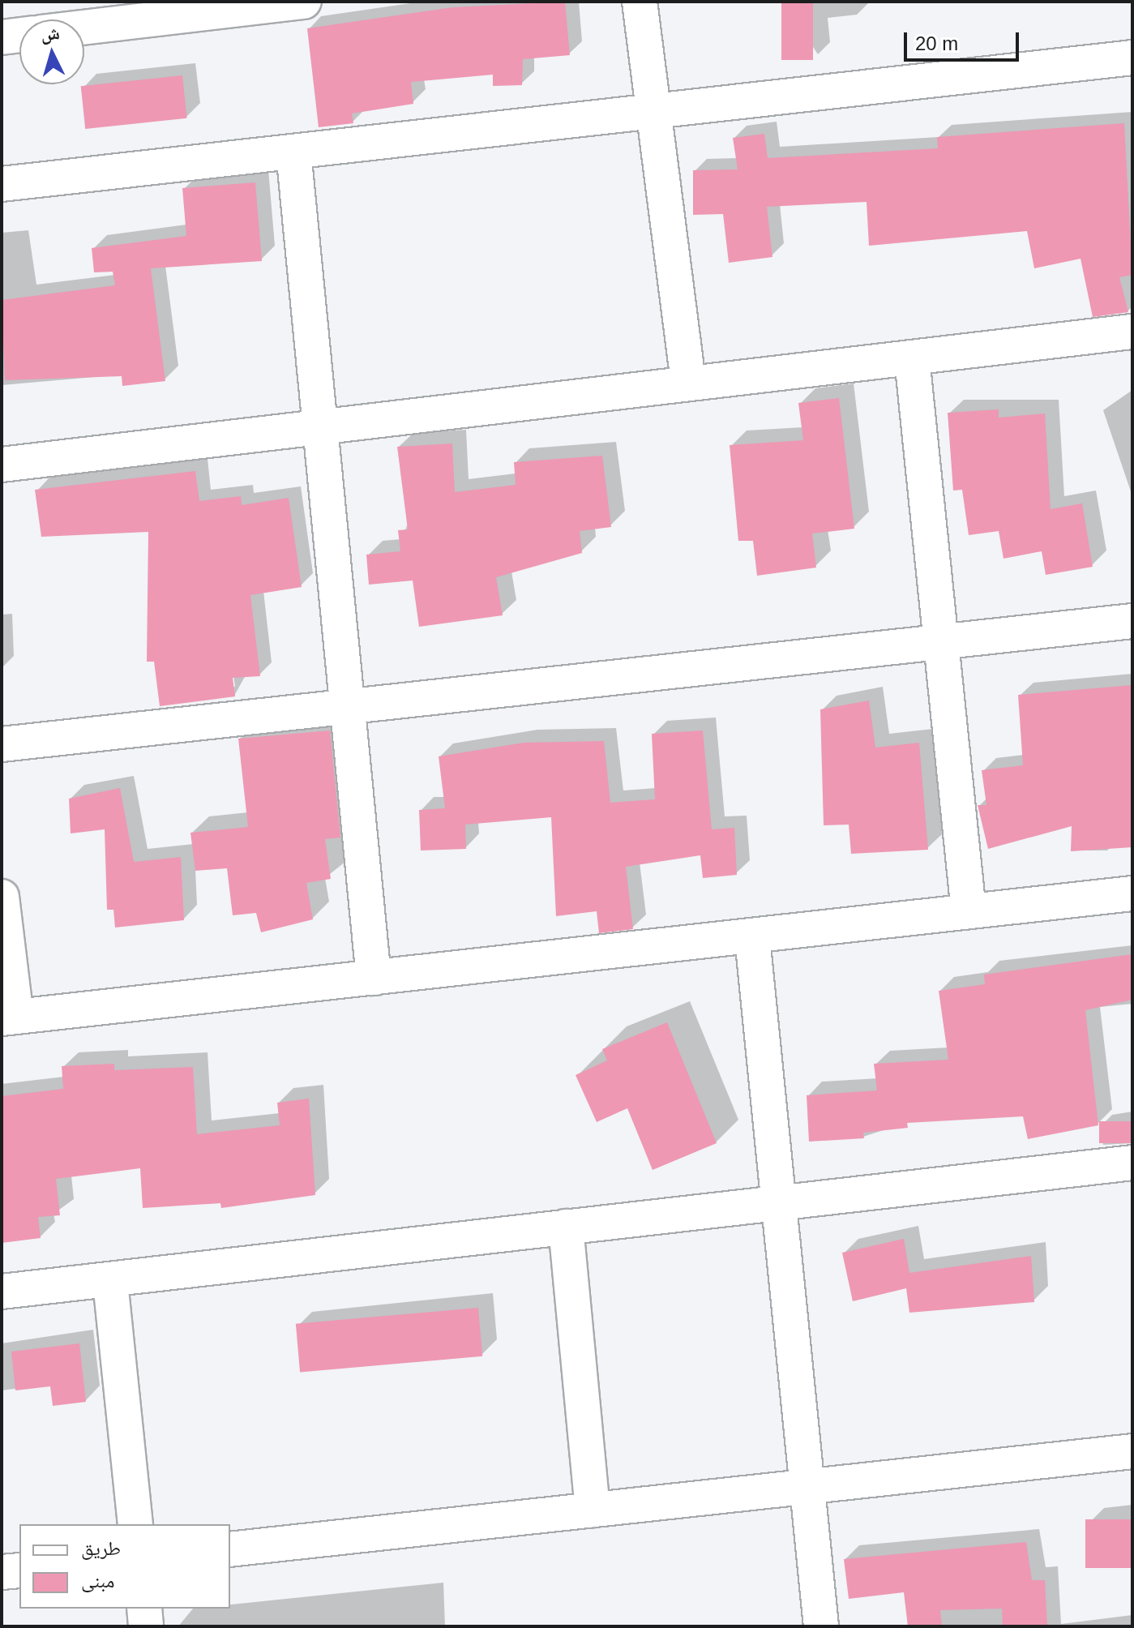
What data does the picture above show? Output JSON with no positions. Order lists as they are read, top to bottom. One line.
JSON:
{"legend":["طريق","مبنى"],"scale_bar":"20 m","north":"top"}
